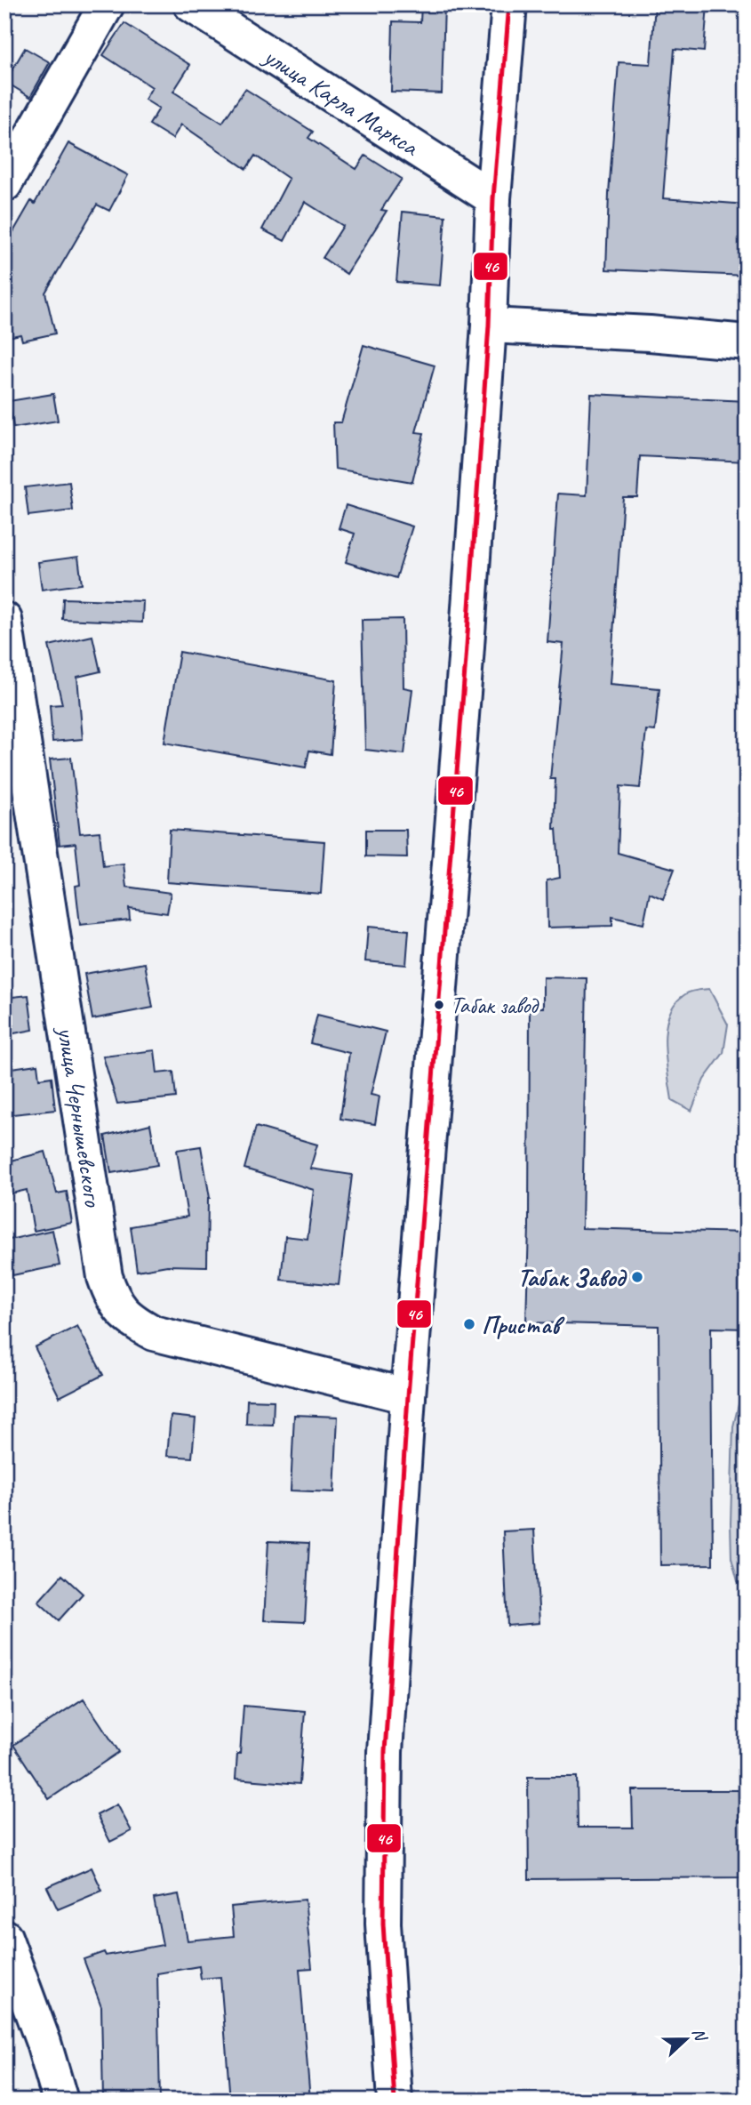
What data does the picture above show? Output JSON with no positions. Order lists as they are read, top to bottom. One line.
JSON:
{"streets":{"street":["улица Карла Маркса","улица Чернышевского"]},"places":["Табак завод","Табак Завод","Пристав"],"lines":["transit line 46"],"north":"right"}
